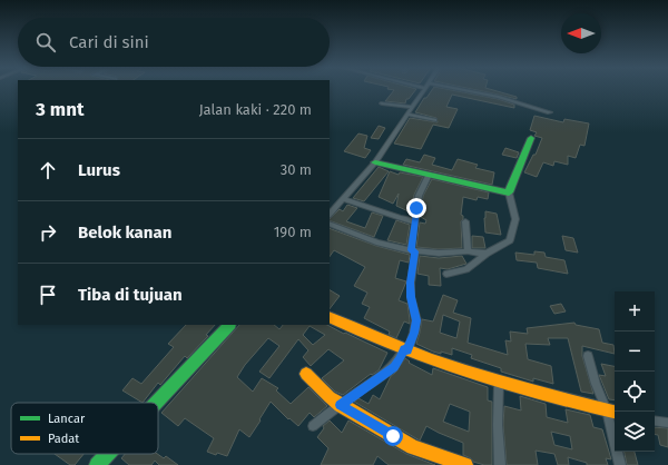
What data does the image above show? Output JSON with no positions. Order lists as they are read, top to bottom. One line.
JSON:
{"legend":["Lancar","Padat"],"north":"left","page":{"search":"Cari di sini","heading":["3 mnt","Jalan kaki · 220 m"],"list":[["Lurus","30 m"],["Belok kanan","190 m"],"Tiba di tujuan"],"map_buttons":["+","−"]}}
